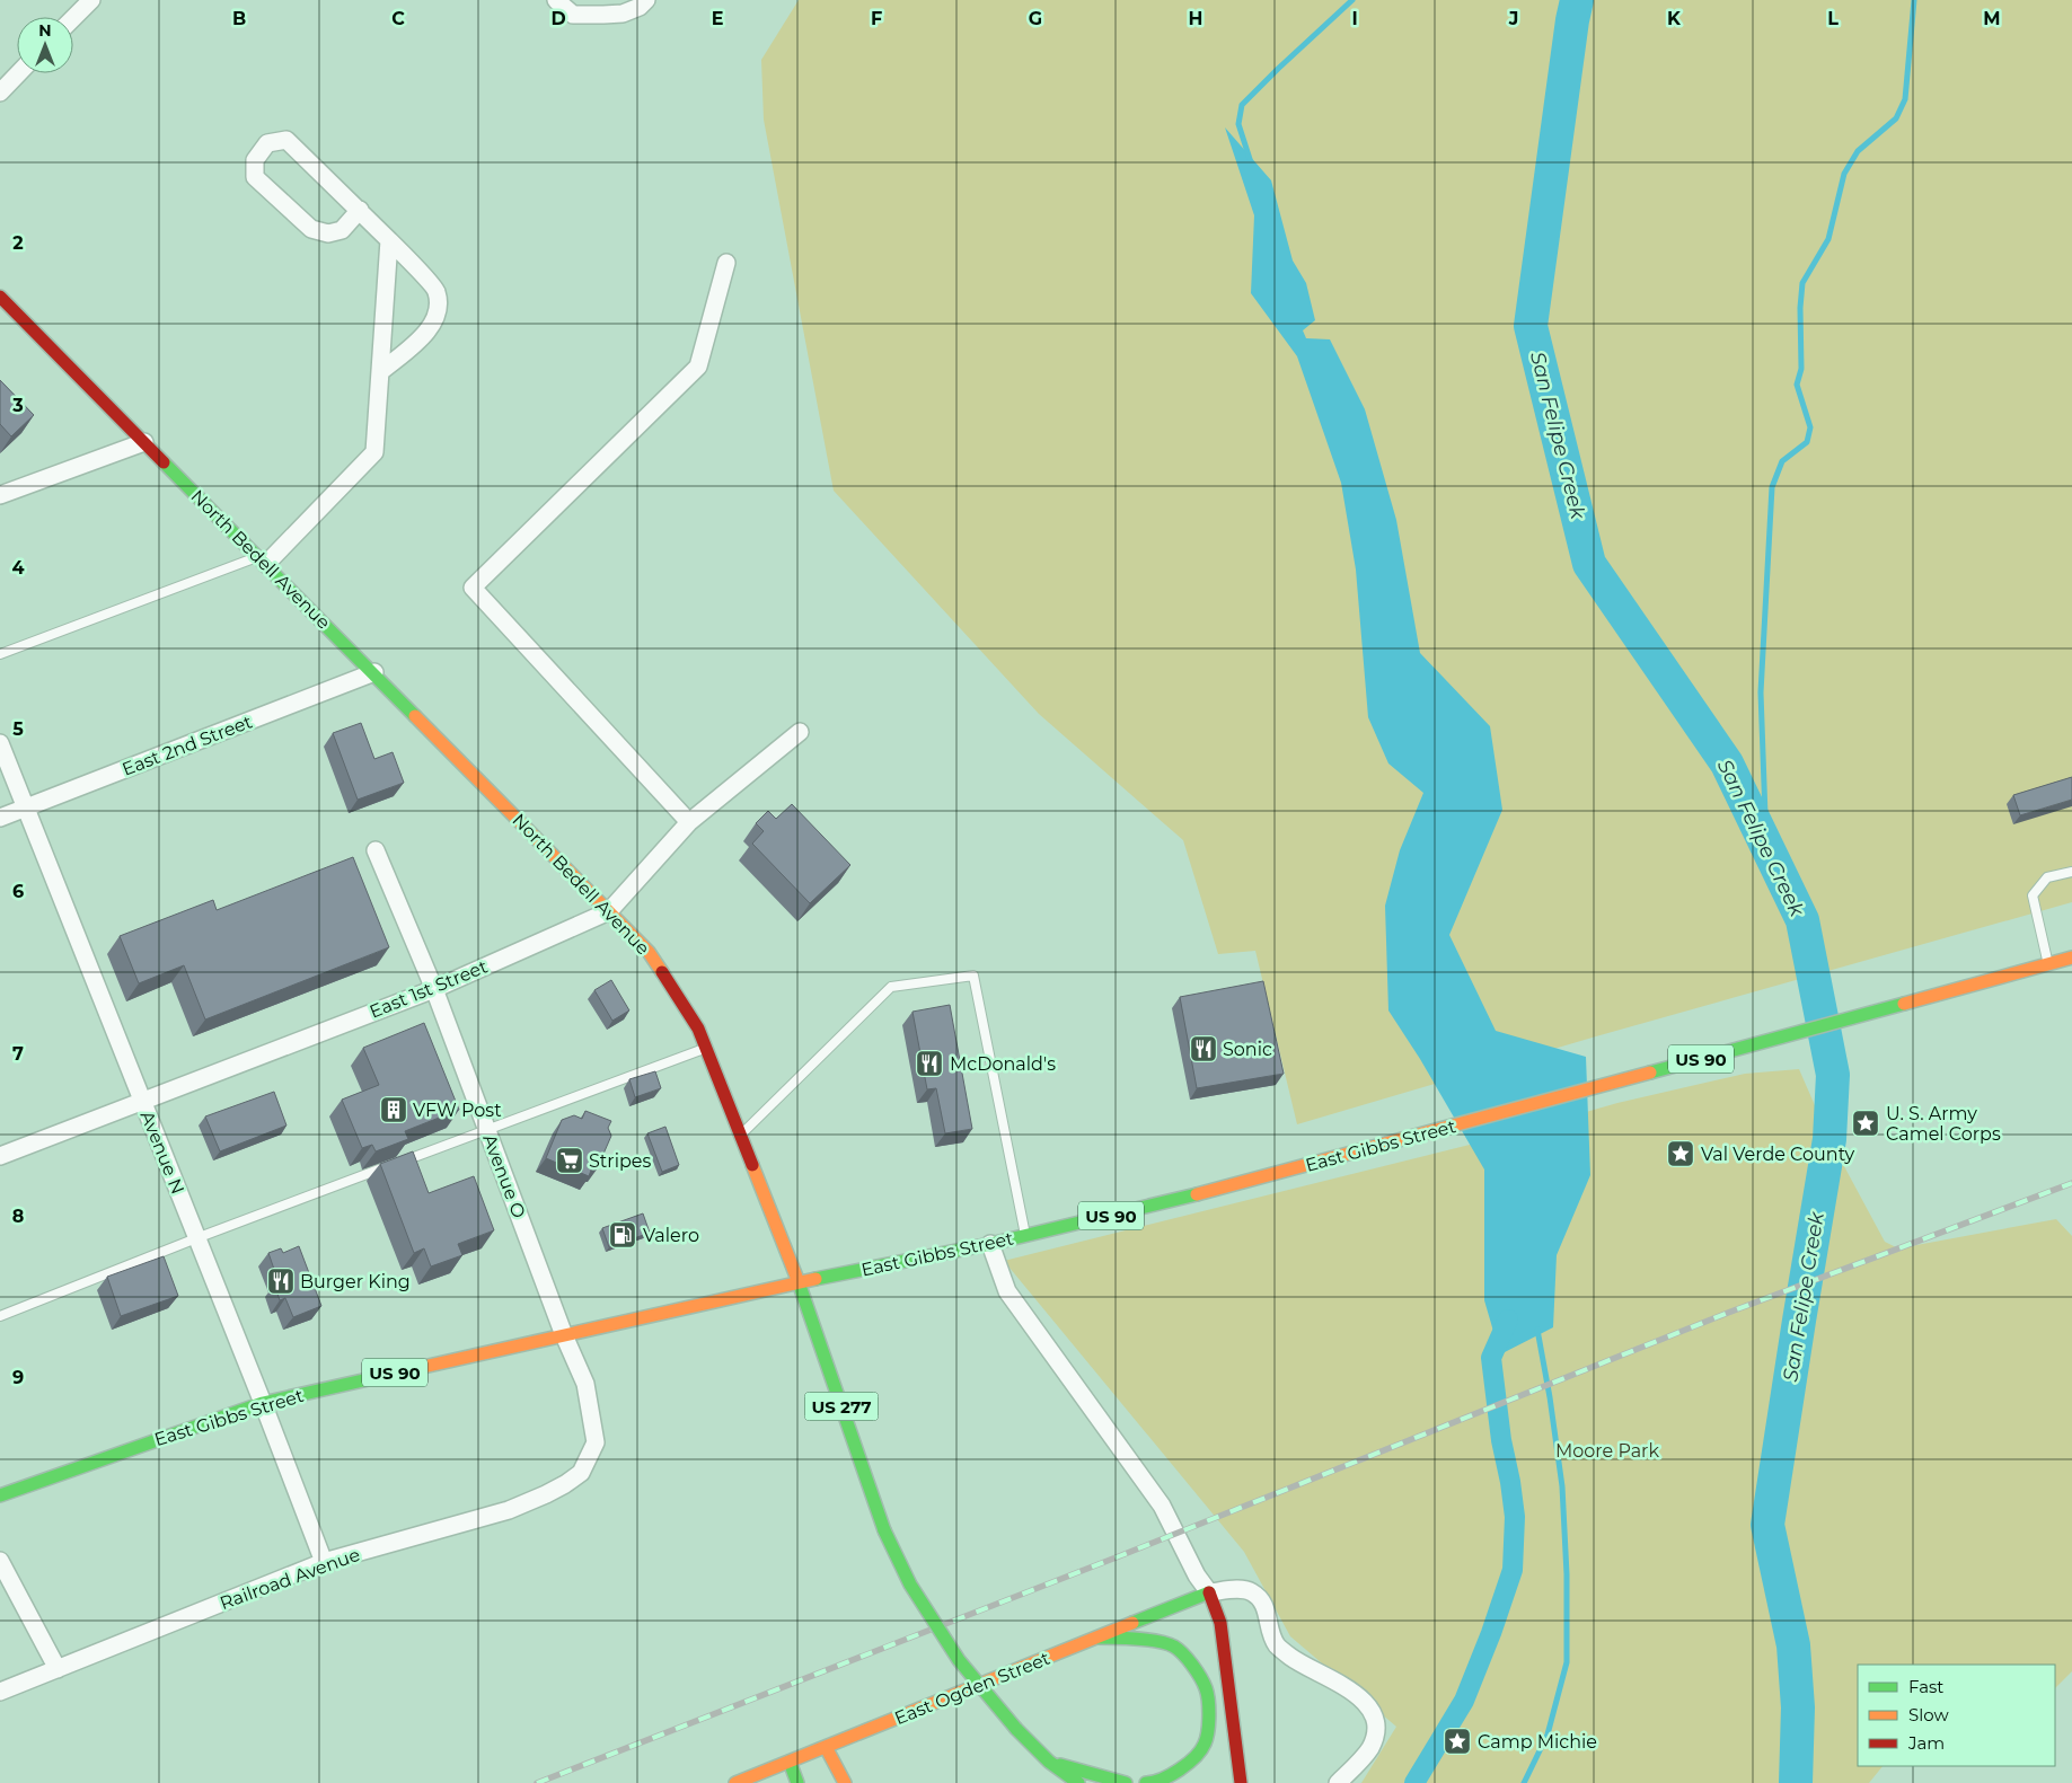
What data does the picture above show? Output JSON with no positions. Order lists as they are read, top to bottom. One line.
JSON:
{"streets":{"main road":["North Bedell Avenue","US 90","East Gibbs Street","US 277","East Ogden Street"],"street":["East 2nd Street","East 1st Street","Avenue N","Avenue O","Railroad Avenue"]},"crossings":[["North Bedell Avenue","East 2nd Street"],["North Bedell Avenue","East 1st Street"],["North Bedell Avenue","East Gibbs Street"],["North Bedell Avenue","US 277"],["East 2nd Street","Avenue N"],["East 1st Street","Avenue N"],["East 1st Street","Avenue O"],["US 90","East Gibbs Street"],["East Gibbs Street","Avenue N"],["East Gibbs Street","Avenue O"],["Avenue N","Railroad Avenue"],["Avenue O","Railroad Avenue"]],"water":["San Felipe Creek"],"parks":["Moore Park"],"places":{"restaurant":["Sonic","McDonald's","Burger King"],"building":["VFW Post"],"place":["U. S. Army Camel Corps","Val Verde County","Camp Michie"],"supermarket":["Stripes"],"fuel station":["Valero"]},"legend":["Fast","Slow","Jam"],"north":"top","grid":{"columns":["B","C","D","E","F","G","H","I","J","K","L","M"],"rows":["2","3","4","5","6","7","8","9"]}}
